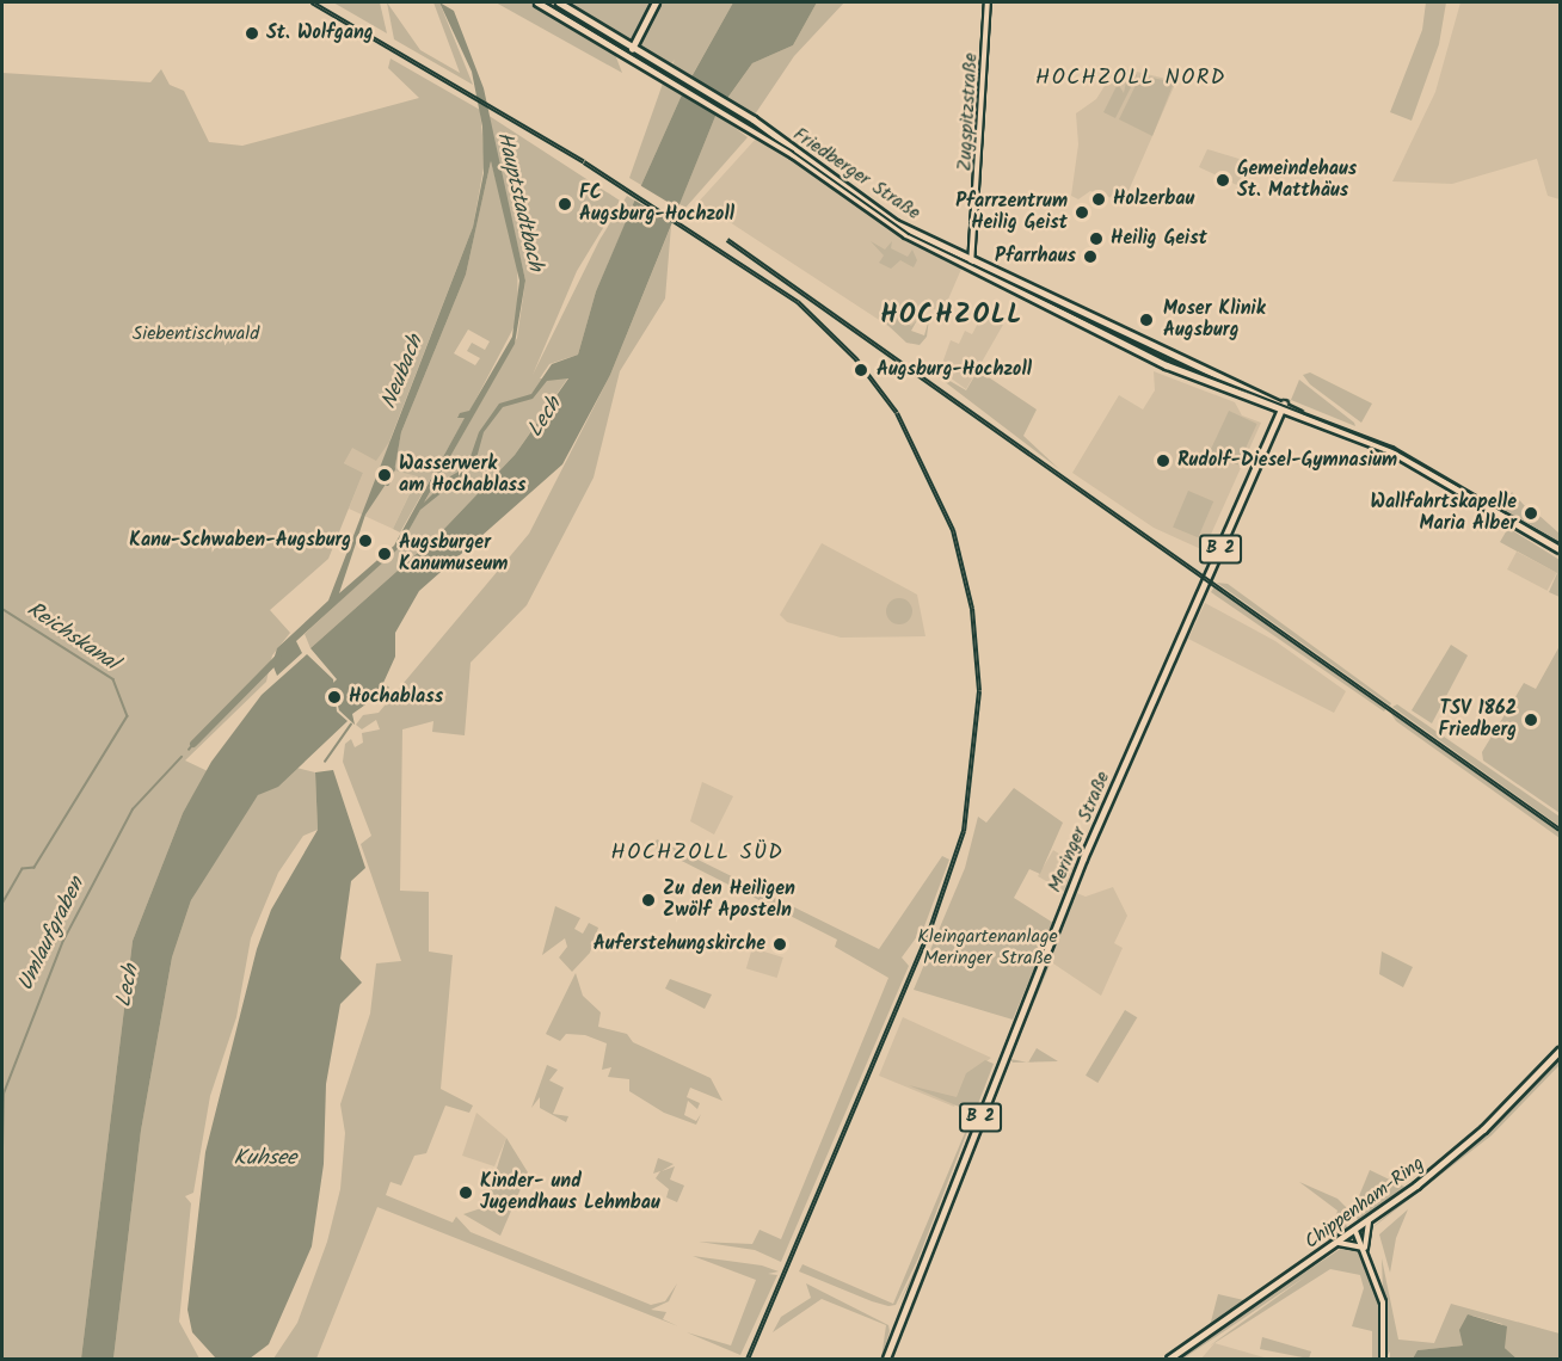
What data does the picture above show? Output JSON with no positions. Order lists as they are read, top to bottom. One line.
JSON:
{"streets":{"main road":["Friedberger Straße","B 2","Meringer Straße","Chippenham-Ring"],"street":["Zugspitzstraße"]},"crossings":[["Zugspitzstraße","Friedberger Straße"],["Friedberger Straße","Meringer Straße"]],"districts":["HOCHZOLL NORD","HOCHZOLL","HOCHZOLL SÜD"],"water":["Hauptstadtbach","Neubach","Lech","Reichskanal","Umlaufgraben","Kuhsee"],"parks":["Siebentischwald","Kleingartenanlage Meringer Straße"],"places":["St. Wolfgang","Gemeindehaus St. Matthäus","Holzerbau","FC Augsburg-Hochzoll","Pfarrzentrum Heilig Geist","Heilig Geist","Pfarrhaus","Moser Klinik Augsburg","Augsburg-Hochzoll","Rudolf-Diesel-Gymnasium","Wasserwerk am Hochablass","Wallfahrtskapelle Maria Alber","Kanu-Schwaben-Augsburg","Augsburger Kanumuseum","Hochablass","TSV 1862 Friedberg","Zu den Heiligen Zwölf Aposteln","Auferstehungskirche","Kinder- und Jugendhaus Lehmbau"]}
